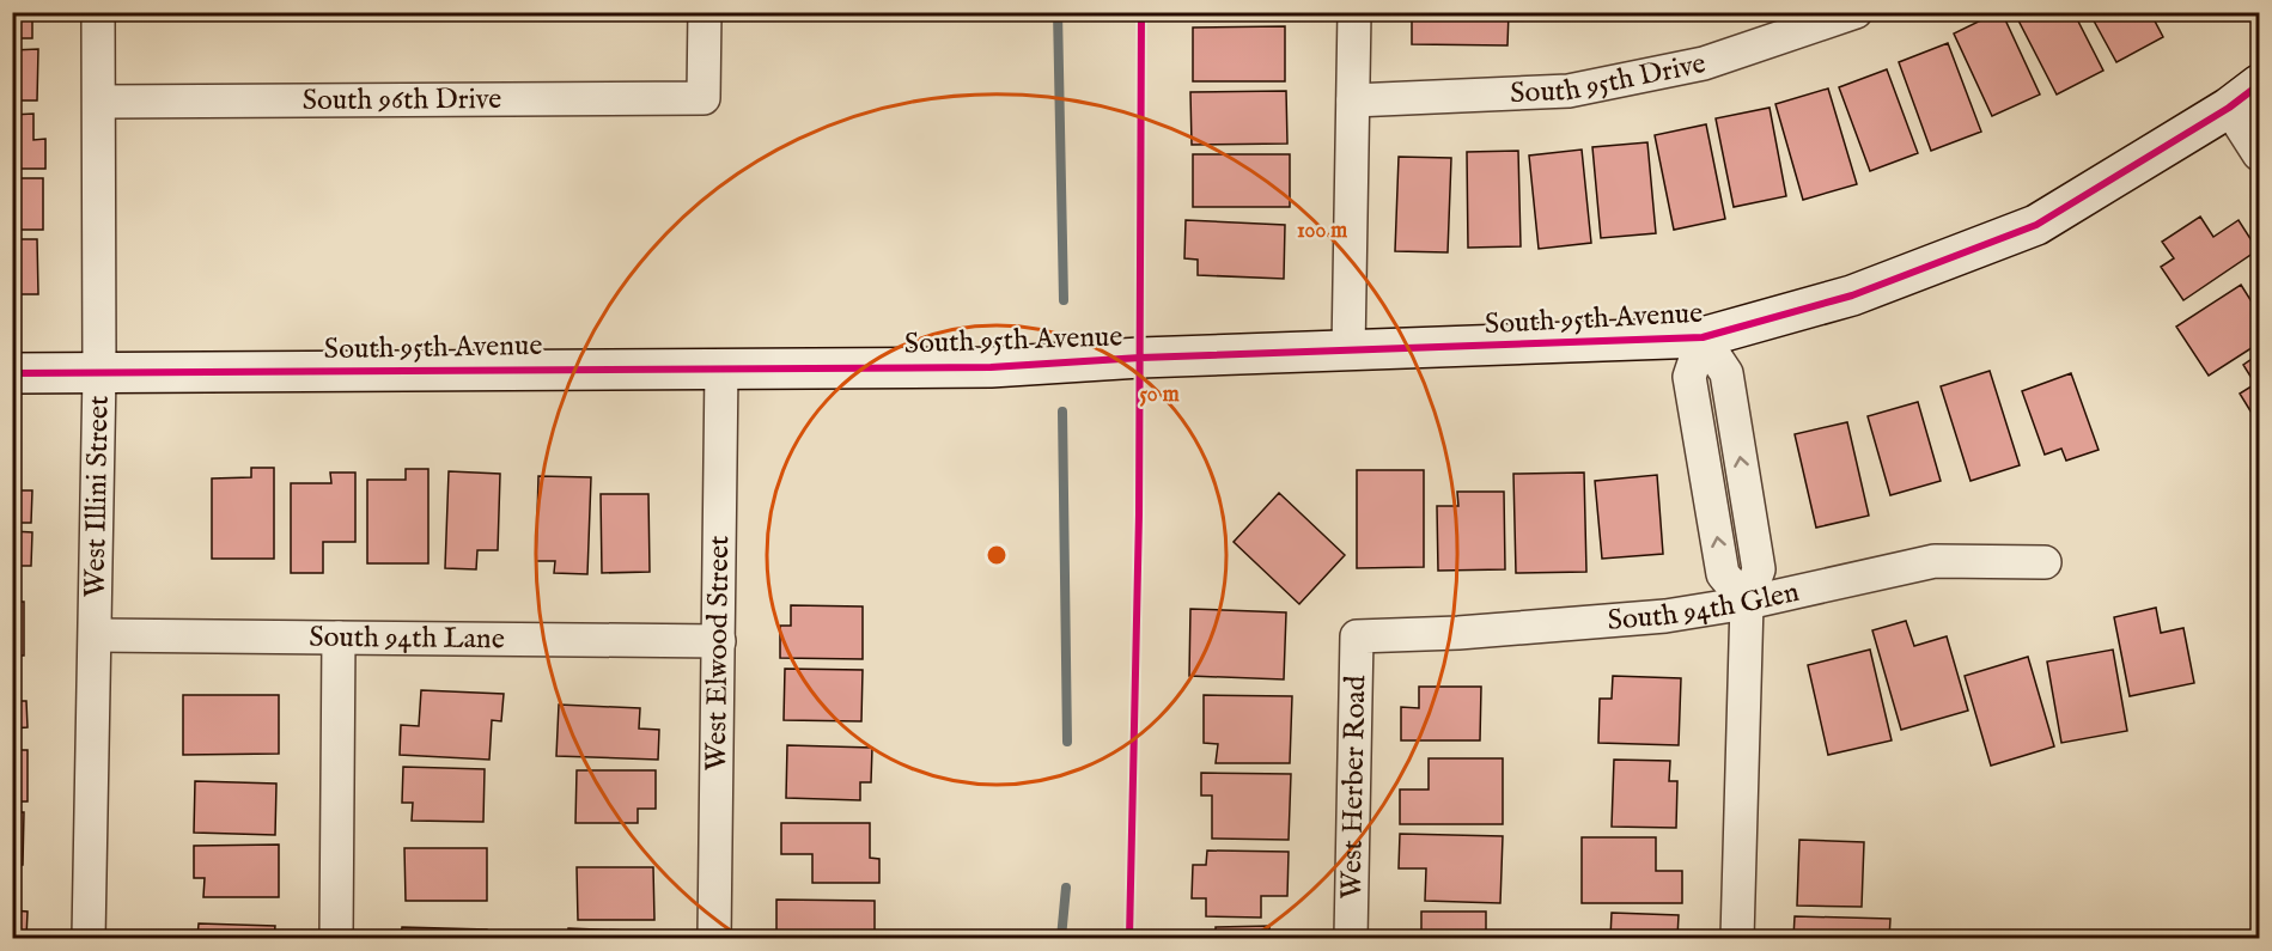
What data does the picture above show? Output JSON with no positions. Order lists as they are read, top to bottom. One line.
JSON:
{"streets":{"street":["South 95th Drive","South 96th Drive","South 95th Avenue","West Illini Street","South 94th Glen","South 94th Lane","West Elwood Street","West Herber Road"]},"crossings":[["South 96th Drive","West Illini Street"],["South 95th Avenue","West Illini Street"],["South 95th Avenue","West Elwood Street"],["West Illini Street","South 94th Lane"],["South 94th Glen","West Herber Road"],["South 94th Lane","West Elwood Street"]],"rings":["100 m","50 m"]}
